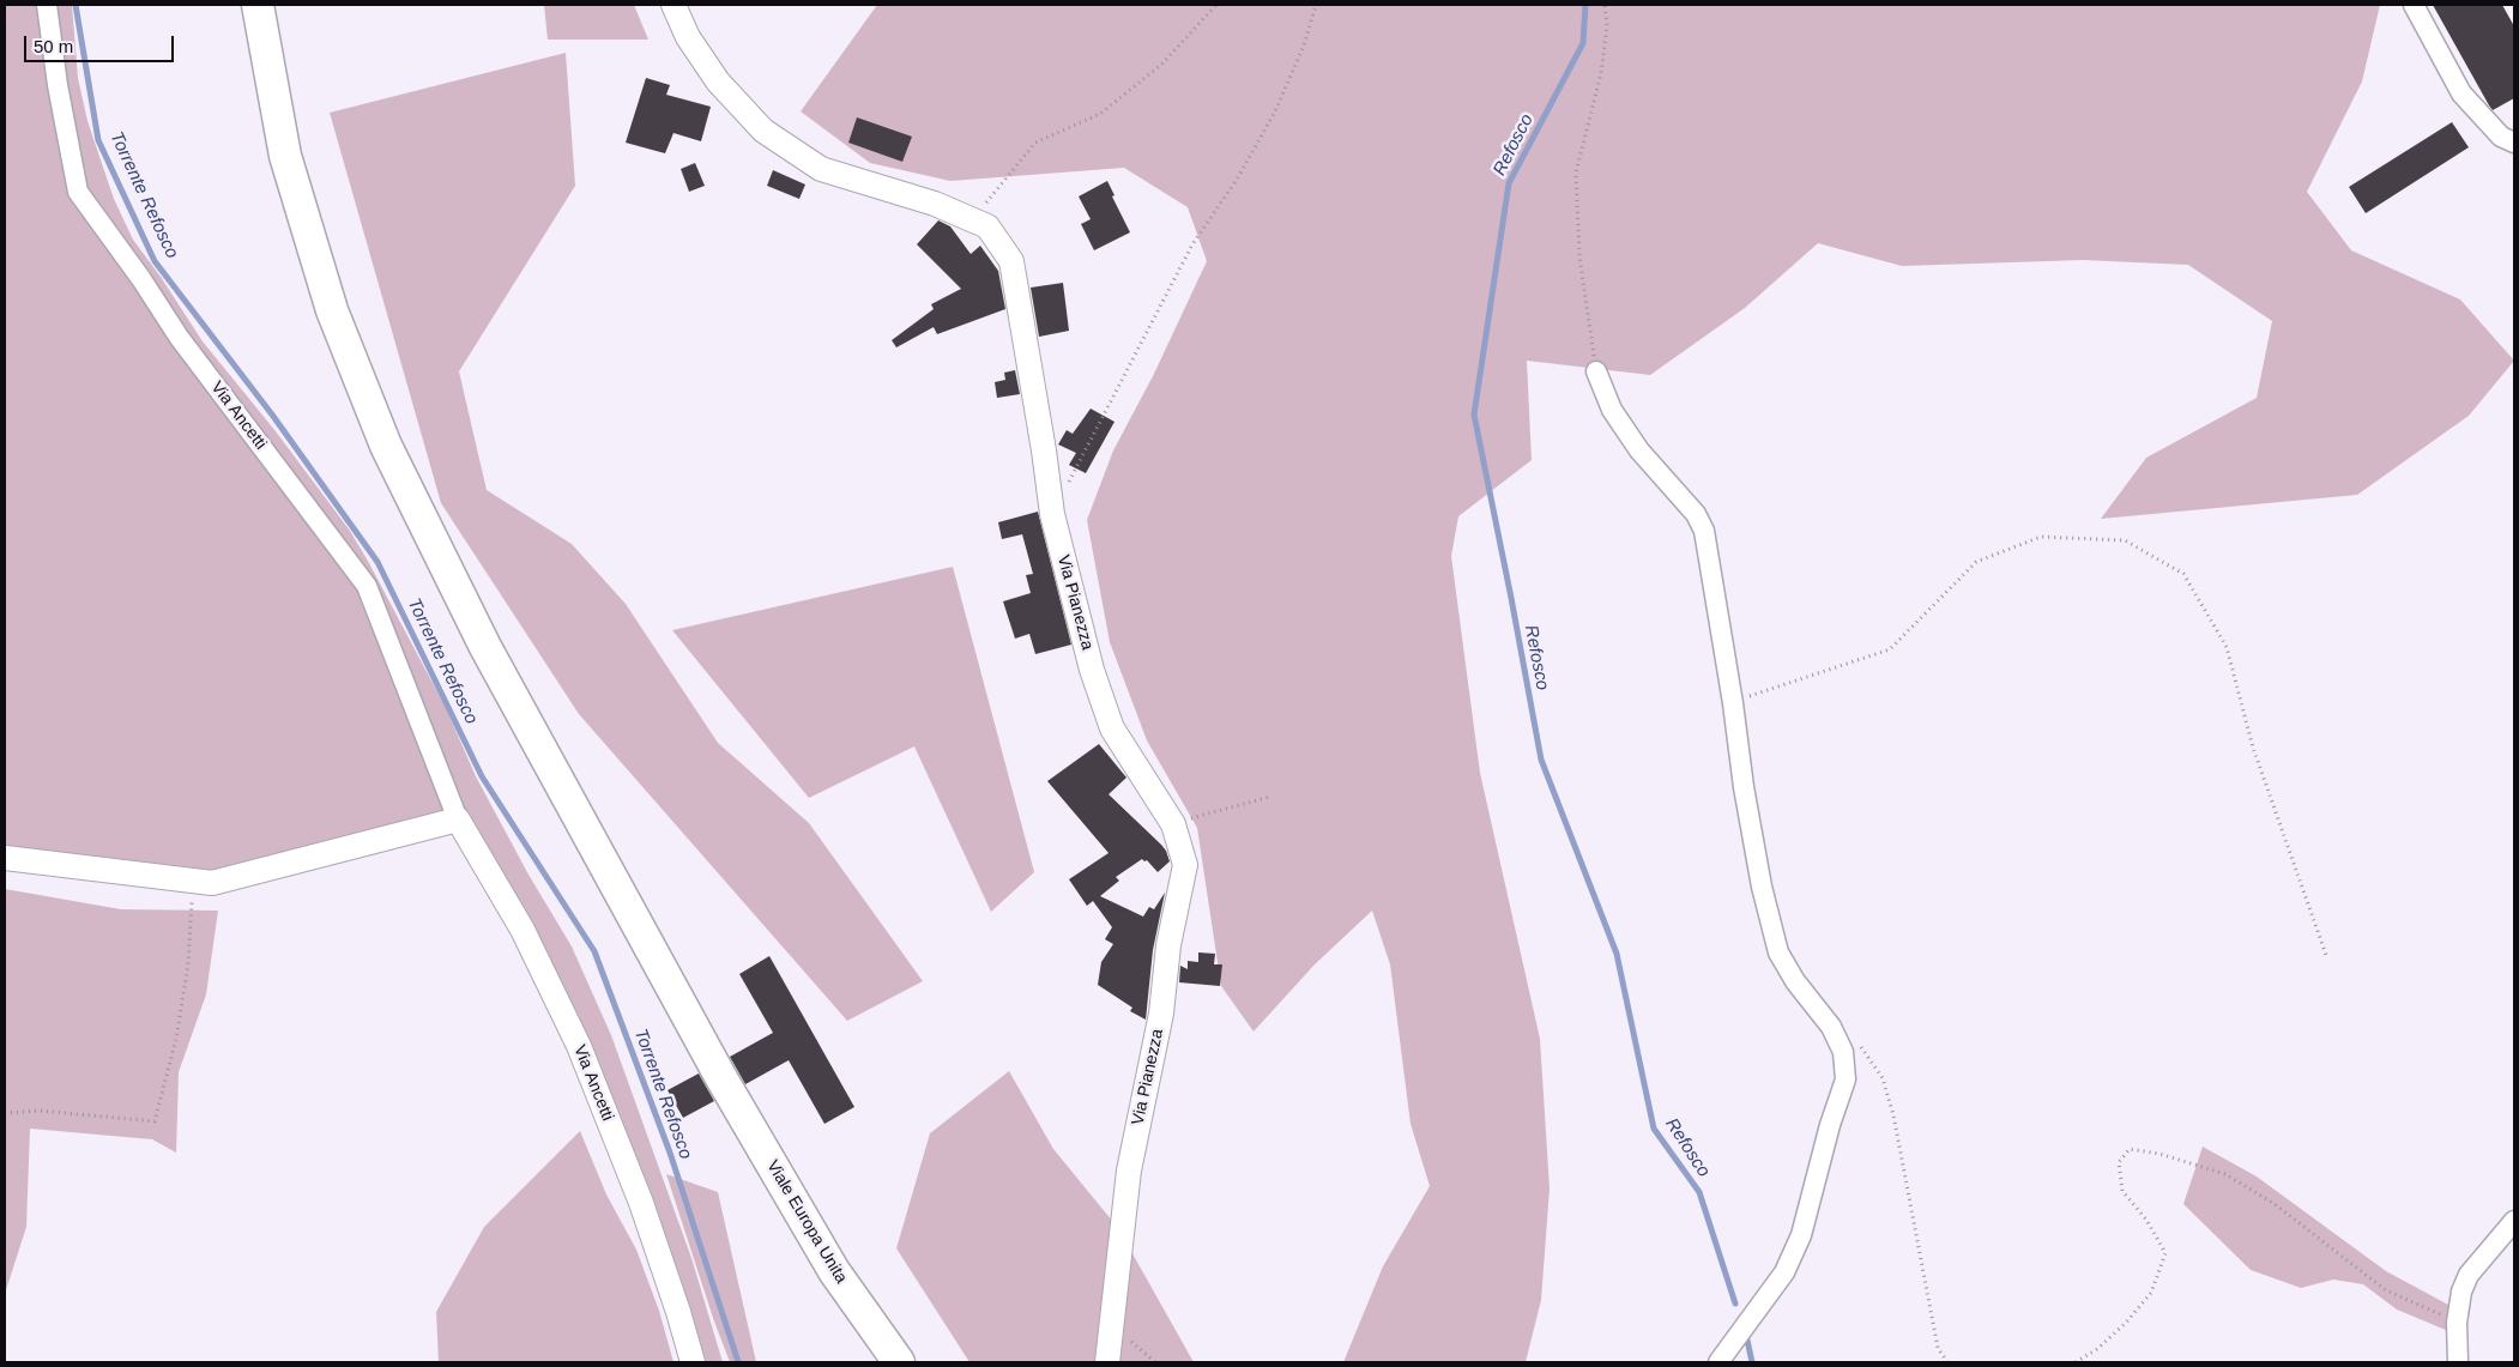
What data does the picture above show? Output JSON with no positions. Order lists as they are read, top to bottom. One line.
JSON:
{"streets":{"highway":["Viale Europa Unita"],"street":["Via Ancetti","Via Pianezza"]},"water":["Refosco","Torrente Refosco"],"scale_bar":"50 m"}
